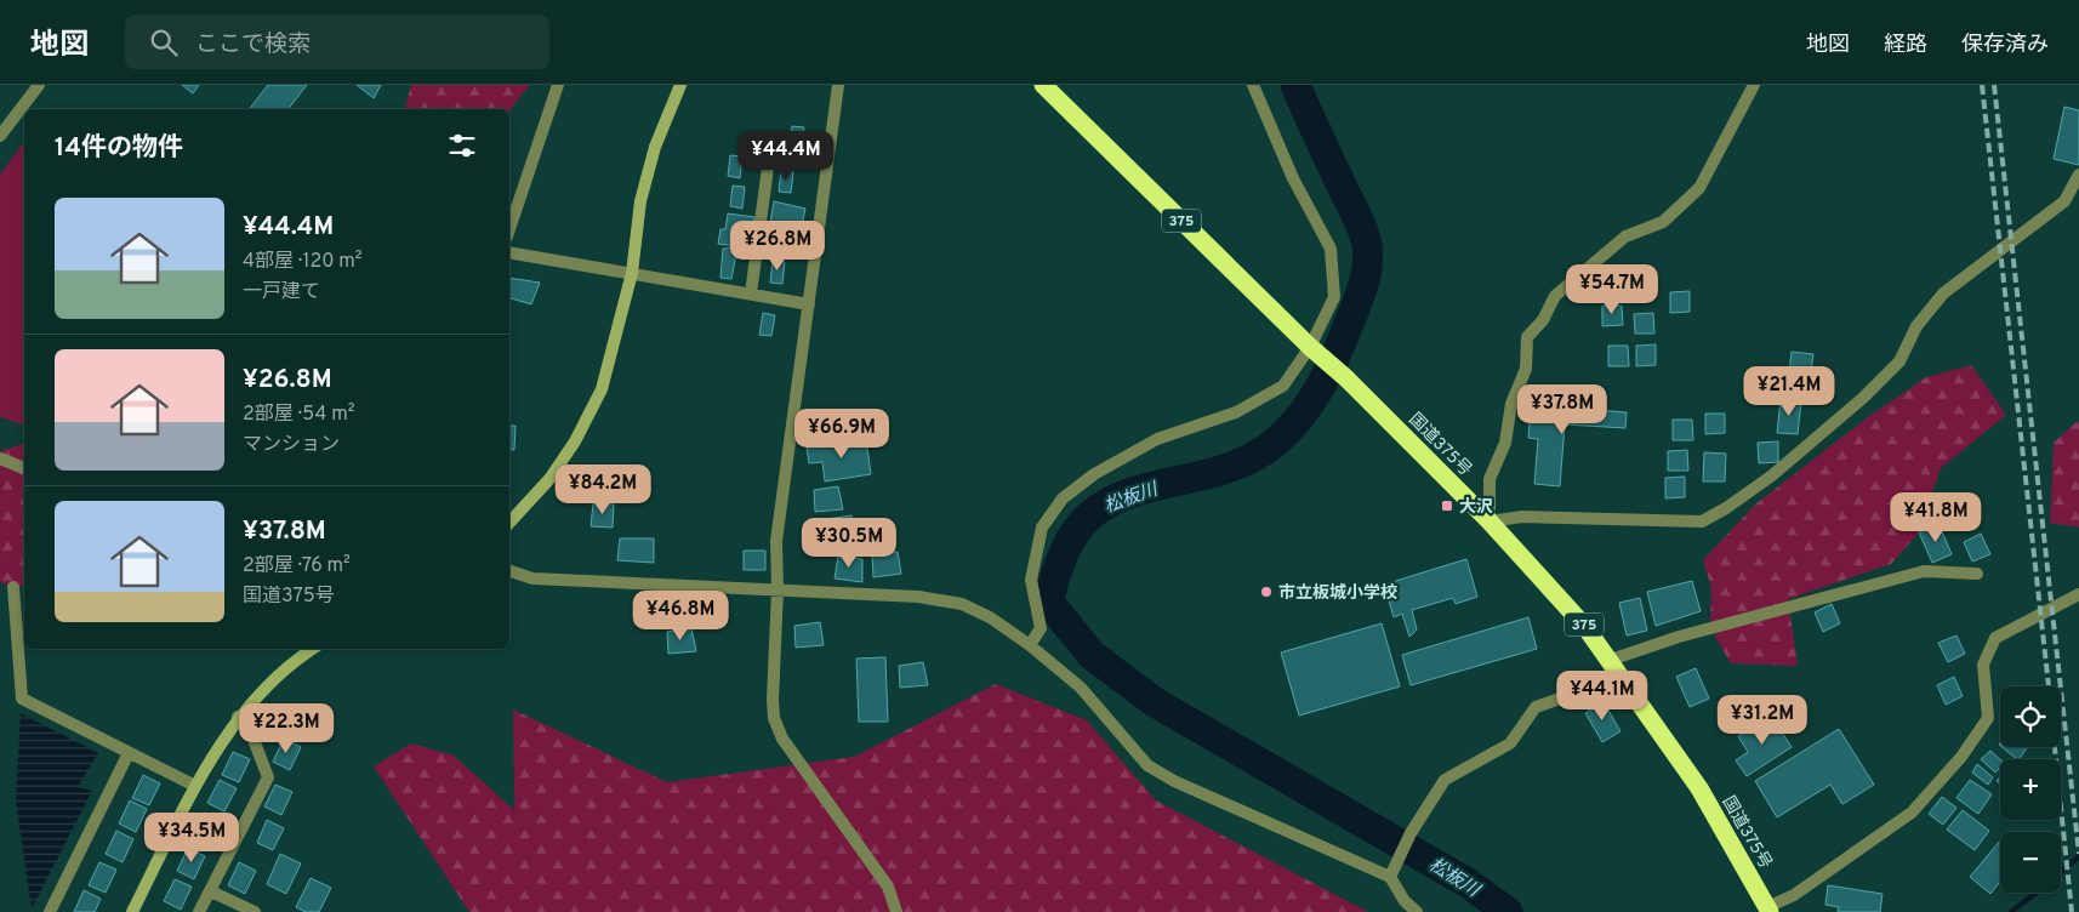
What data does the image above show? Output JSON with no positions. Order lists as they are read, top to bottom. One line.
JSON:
{"streets":{"highway":["375","国道375号"]},"water":["松板川"],"places":{"transit":["大沢"],"other":["市立板城小学校"]},"page":{"header":"地図","search":"ここで検索","nav":["地図","経路","保存済み"],"heading":"14件の物件","price":["¥44.4M","¥26.8M","¥54.7M","¥21.4M","¥37.8M","¥66.9M","¥84.2M","¥41.8M","¥30.5M","¥46.8M","¥44.1M","¥31.2M","¥22.3M","¥34.5M"],"list":[{"name":"¥44.4M","note":"4部屋 · 120 m² · 一戸建て"},{"name":"¥26.8M","note":"2部屋 · 54 m² · マンション"},{"name":"¥37.8M","note":"2部屋 · 76 m² · 国道375号"}],"map_buttons":["+","−"]}}
